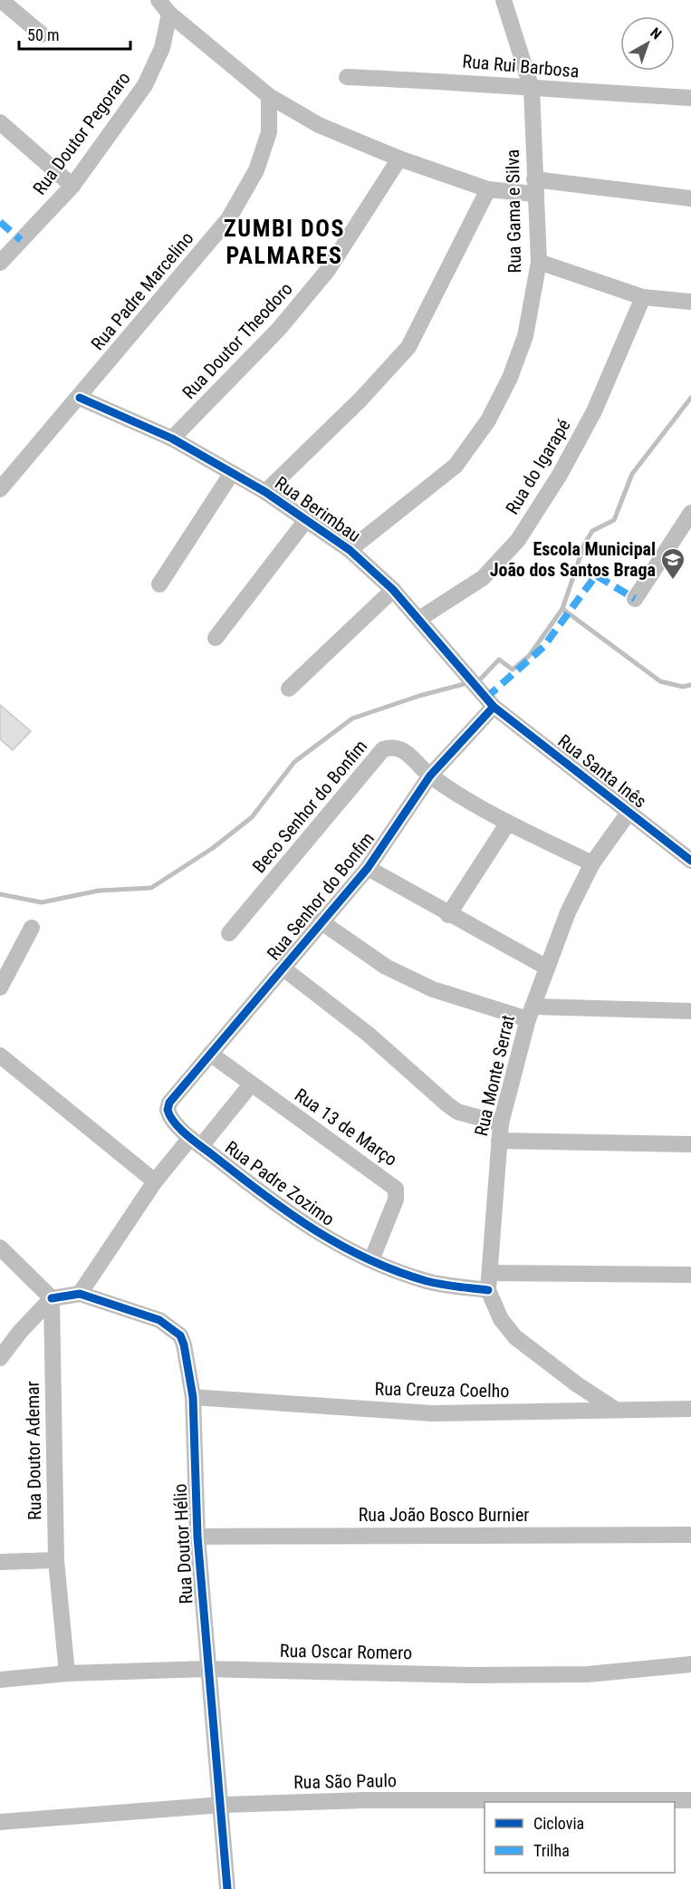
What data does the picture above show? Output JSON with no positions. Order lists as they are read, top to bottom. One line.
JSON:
{"streets":{"street":["Rua Rui Barbosa","Rua Doutor Pegoraro","Rua Gama e Silva","Rua Padre Marcelino","Rua Doutor Theodoro","Rua do Igarapé","Rua Berimbau","Rua Santa Inês","Beco Senhor do Bonfim","Rua Senhor do Bonfim","Rua Monte Serrat","Rua 13 de Março","Rua Padre Zozimo","Rua Creuza Coelho","Rua Doutor Ademar","Rua João Bosco Burnier","Rua Doutor Hélio","Rua Oscar Romero","Rua São Paulo"]},"crossings":[["Rua Rui Barbosa","Rua Gama e Silva"],["Rua Gama e Silva","Rua Berimbau"],["Rua Padre Marcelino","Rua Berimbau"],["Rua Doutor Theodoro","Rua Berimbau"],["Rua do Igarapé","Rua Berimbau"],["Rua Berimbau","Rua Santa Inês"],["Rua Berimbau","Rua Senhor do Bonfim"],["Rua Santa Inês","Rua Senhor do Bonfim"],["Rua Santa Inês","Rua Monte Serrat"],["Beco Senhor do Bonfim","Rua Senhor do Bonfim"],["Rua Senhor do Bonfim","Rua 13 de Março"],["Rua Senhor do Bonfim","Rua Padre Zozimo"],["Rua Monte Serrat","Rua Padre Zozimo"],["Rua Monte Serrat","Rua Creuza Coelho"],["Rua 13 de Março","Rua Padre Zozimo"],["Rua Creuza Coelho","Rua Doutor Hélio"],["Rua Doutor Ademar","Rua Doutor Hélio"],["Rua Doutor Ademar","Rua Oscar Romero"],["Rua João Bosco Burnier","Rua Doutor Hélio"],["Rua Doutor Hélio","Rua Oscar Romero"],["Rua Doutor Hélio","Rua São Paulo"]],"districts":["ZUMBI DOS PALMARES"],"places":{"school or university":["Escola Municipal João dos Santos Braga"]},"legend":["Ciclovia","Trilha"],"scale_bar":"50 m","north":"top right"}
